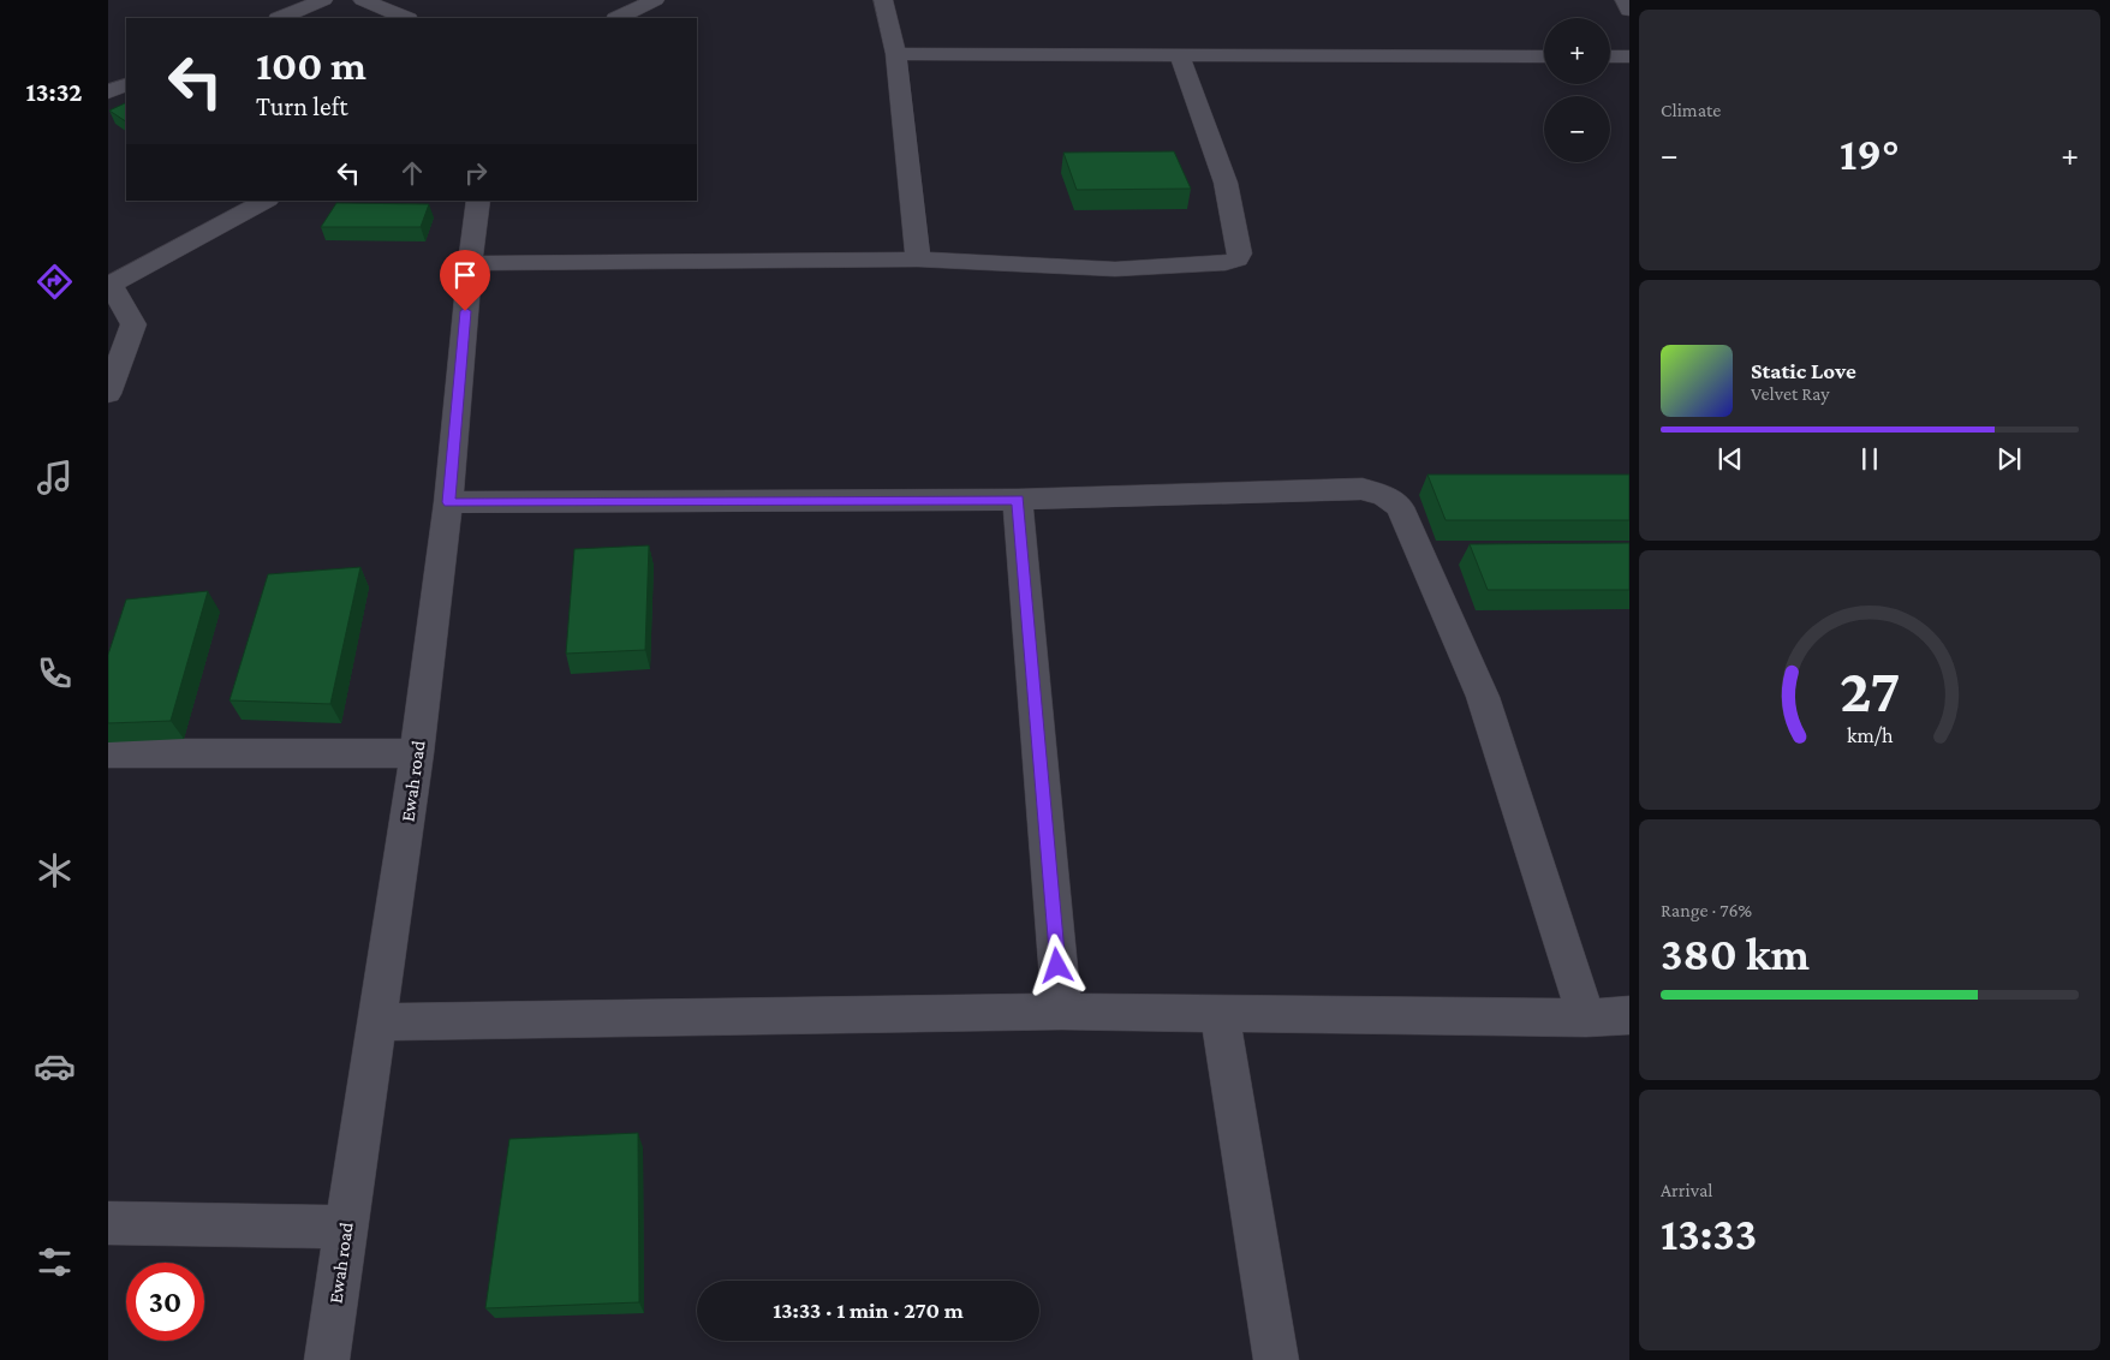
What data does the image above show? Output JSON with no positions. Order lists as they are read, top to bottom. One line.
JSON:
{"streets":{"street":["Ewah road"]},"page":{"tabs":"13:32","tile":["Climate",["Range · 76%","380 km"],["Arrival","13:33"]],"map_buttons":["+","−"],"turn":["100 m","Turn left"],"heat":["−","19°","+"],"song":["Static Love","Velvet Ray"],"limit":"30","trip":"13:33 · 1 min · 270 m","gauge":["27","km/h"]}}
